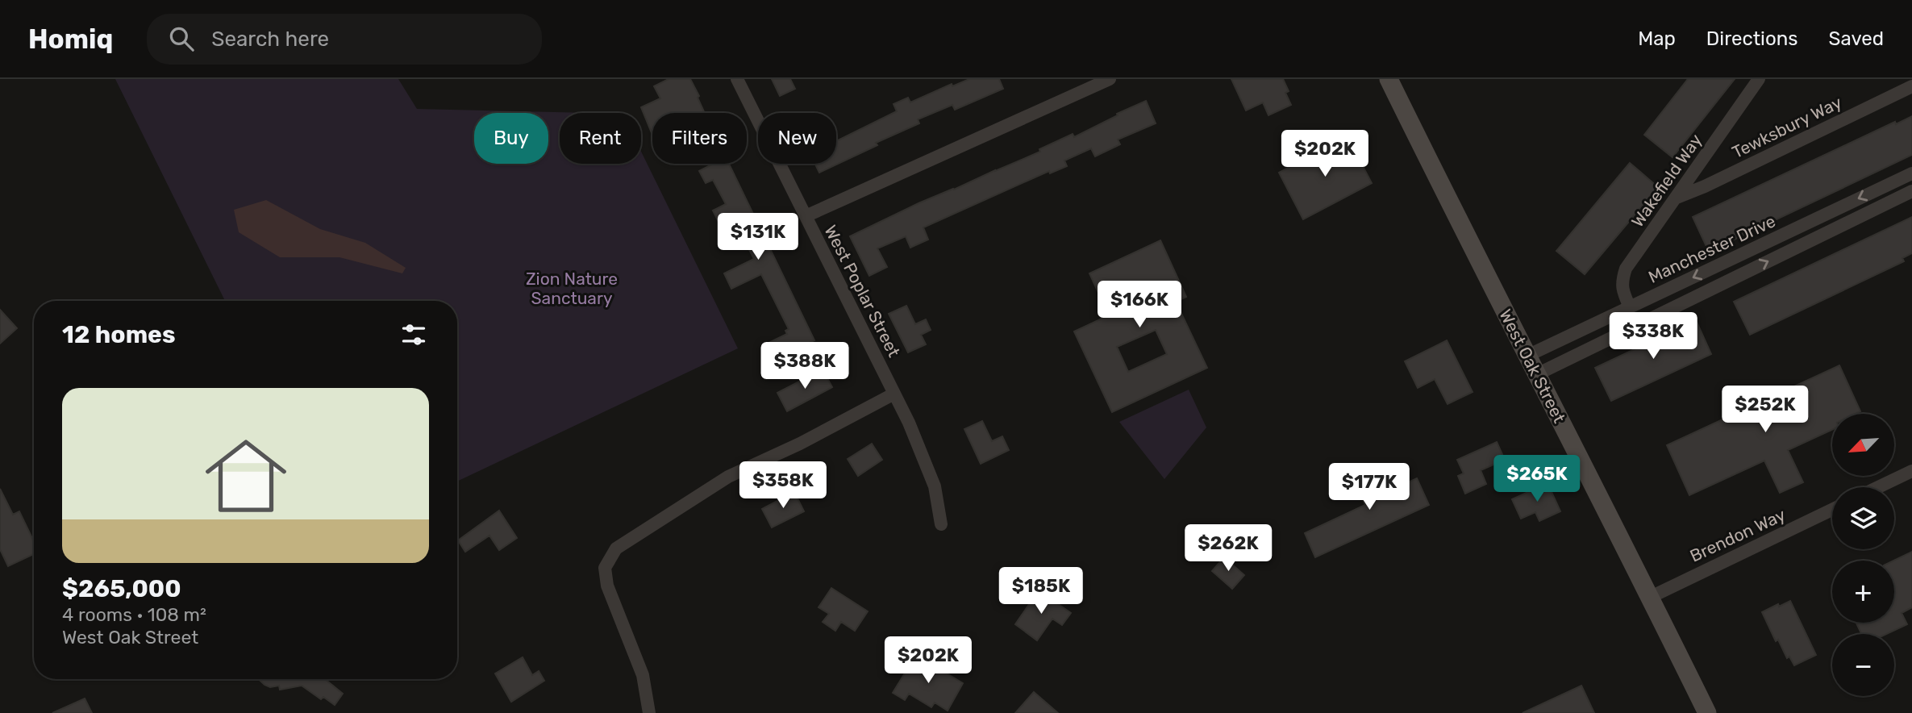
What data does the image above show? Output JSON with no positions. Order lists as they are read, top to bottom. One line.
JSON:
{"streets":{"main road":["West Oak Street"],"street":["Tewksbury Way","Wakefield Way","Manchester Drive","West Poplar Street","Brendon Way"]},"crossings":[["Tewksbury Way","Wakefield Way"],["Wakefield Way","Manchester Drive"],["Manchester Drive","West Oak Street"],["West Oak Street","Brendon Way"]],"parks":["Zion Nature Sanctuary"],"north":"bottom left","page":{"header":"Homiq","search":"Search here","nav":["Map","Directions","Saved"],"chip":["Buy","Rent","Filters","New"],"price":["$202K","$131K","$166K","$338K","$388K","$252K","$265K","$358K","$177K","$262K","$185K","$202K"],"heading":"12 homes","list":[{"name":"$265,000","note":"4 rooms · 108 m² · West Oak Street"}],"map_buttons":["+","−"]}}
